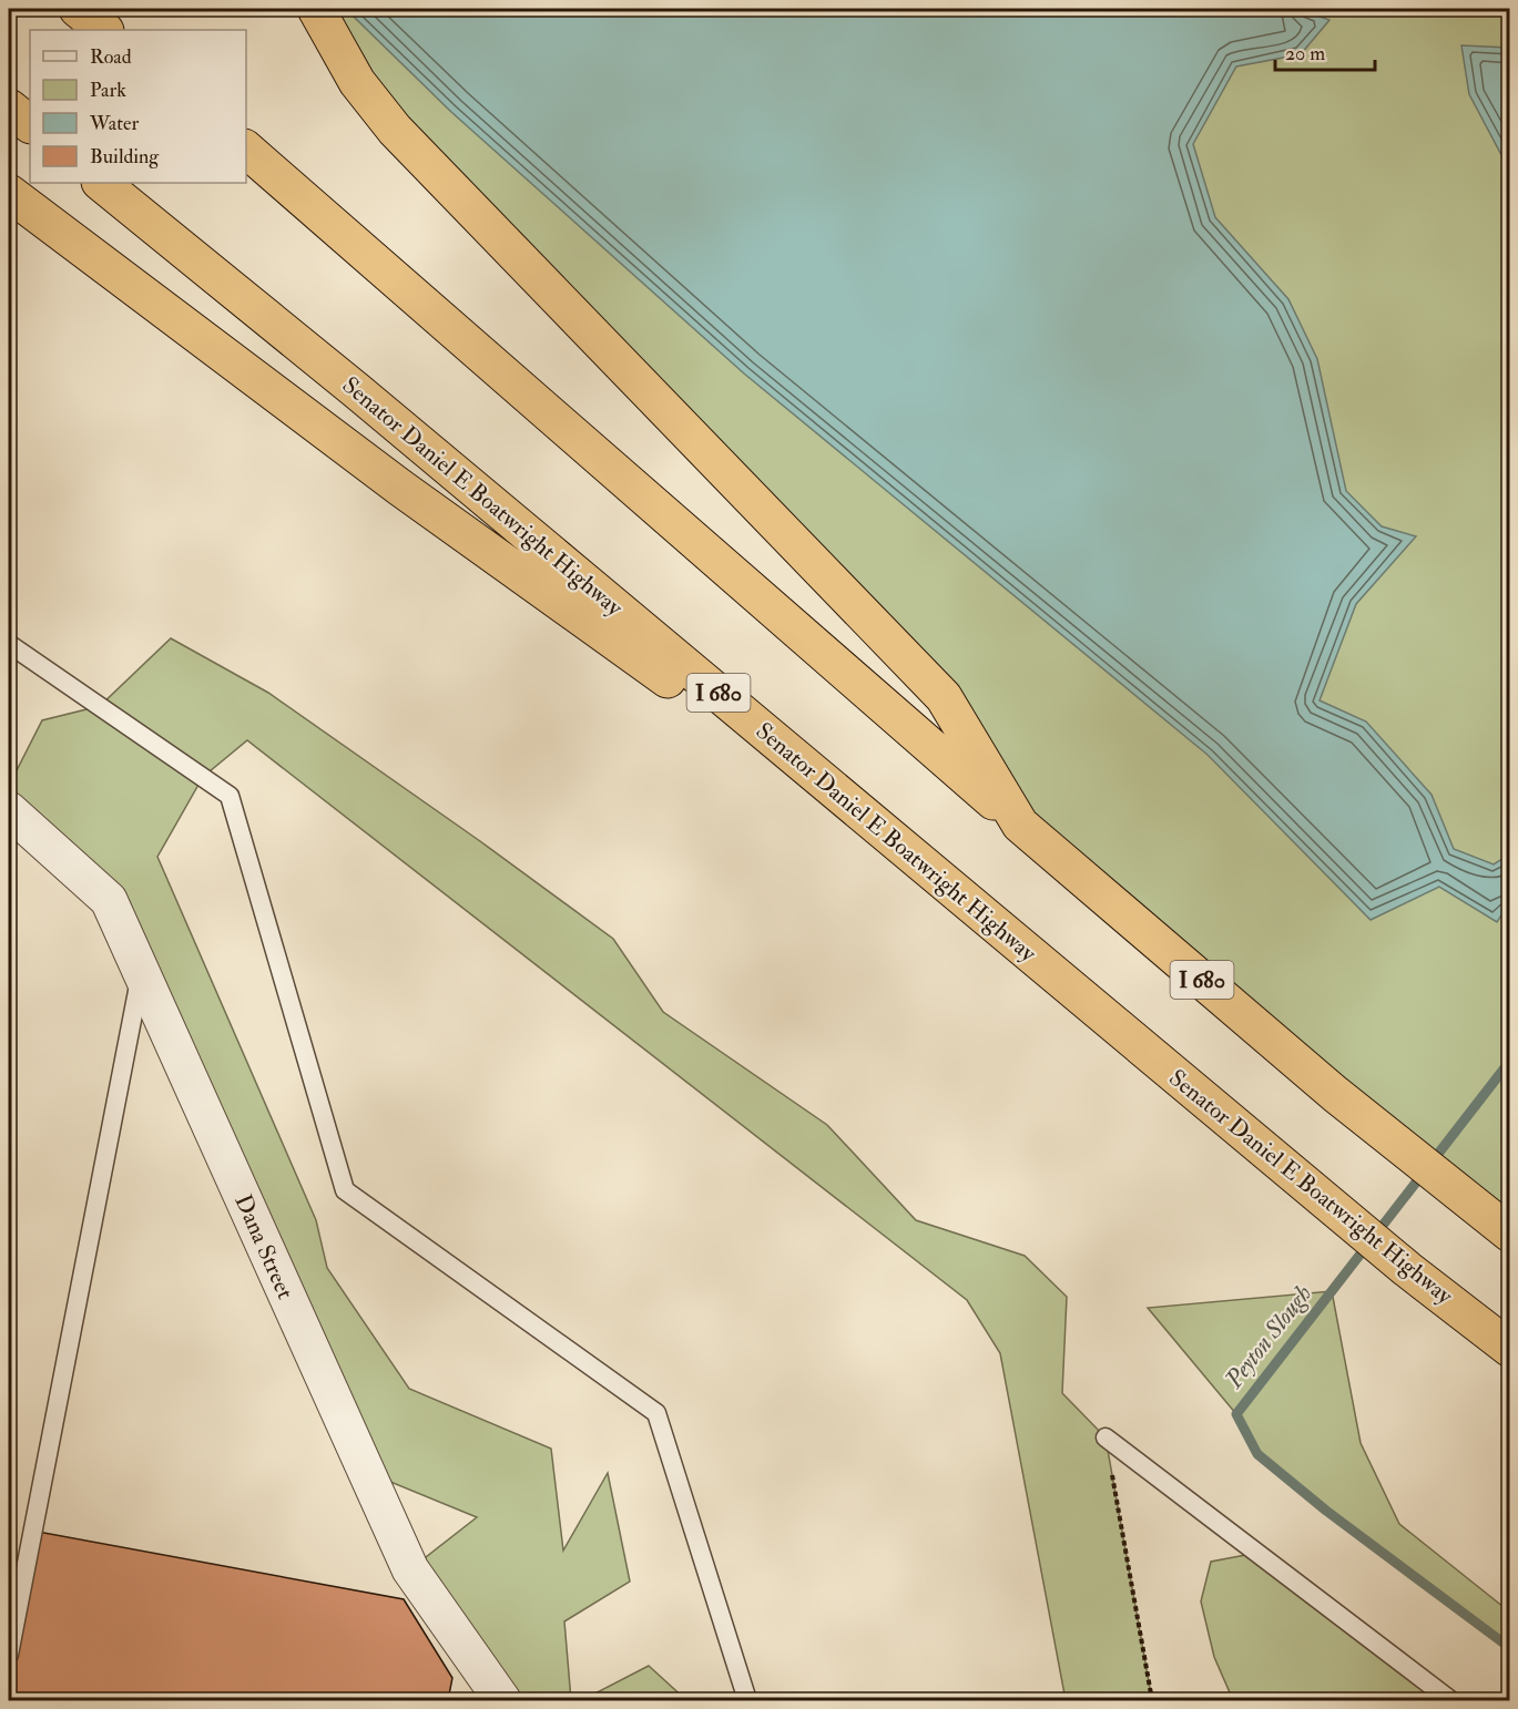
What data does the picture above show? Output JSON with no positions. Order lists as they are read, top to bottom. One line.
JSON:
{"streets":{"highway":["Senator Daniel E Boatwright Highway","I 680"],"street":["Dana Street"]},"water":["Peyton Slough"],"legend":["Road","Park","Water","Building"],"scale_bar":"20 m"}
